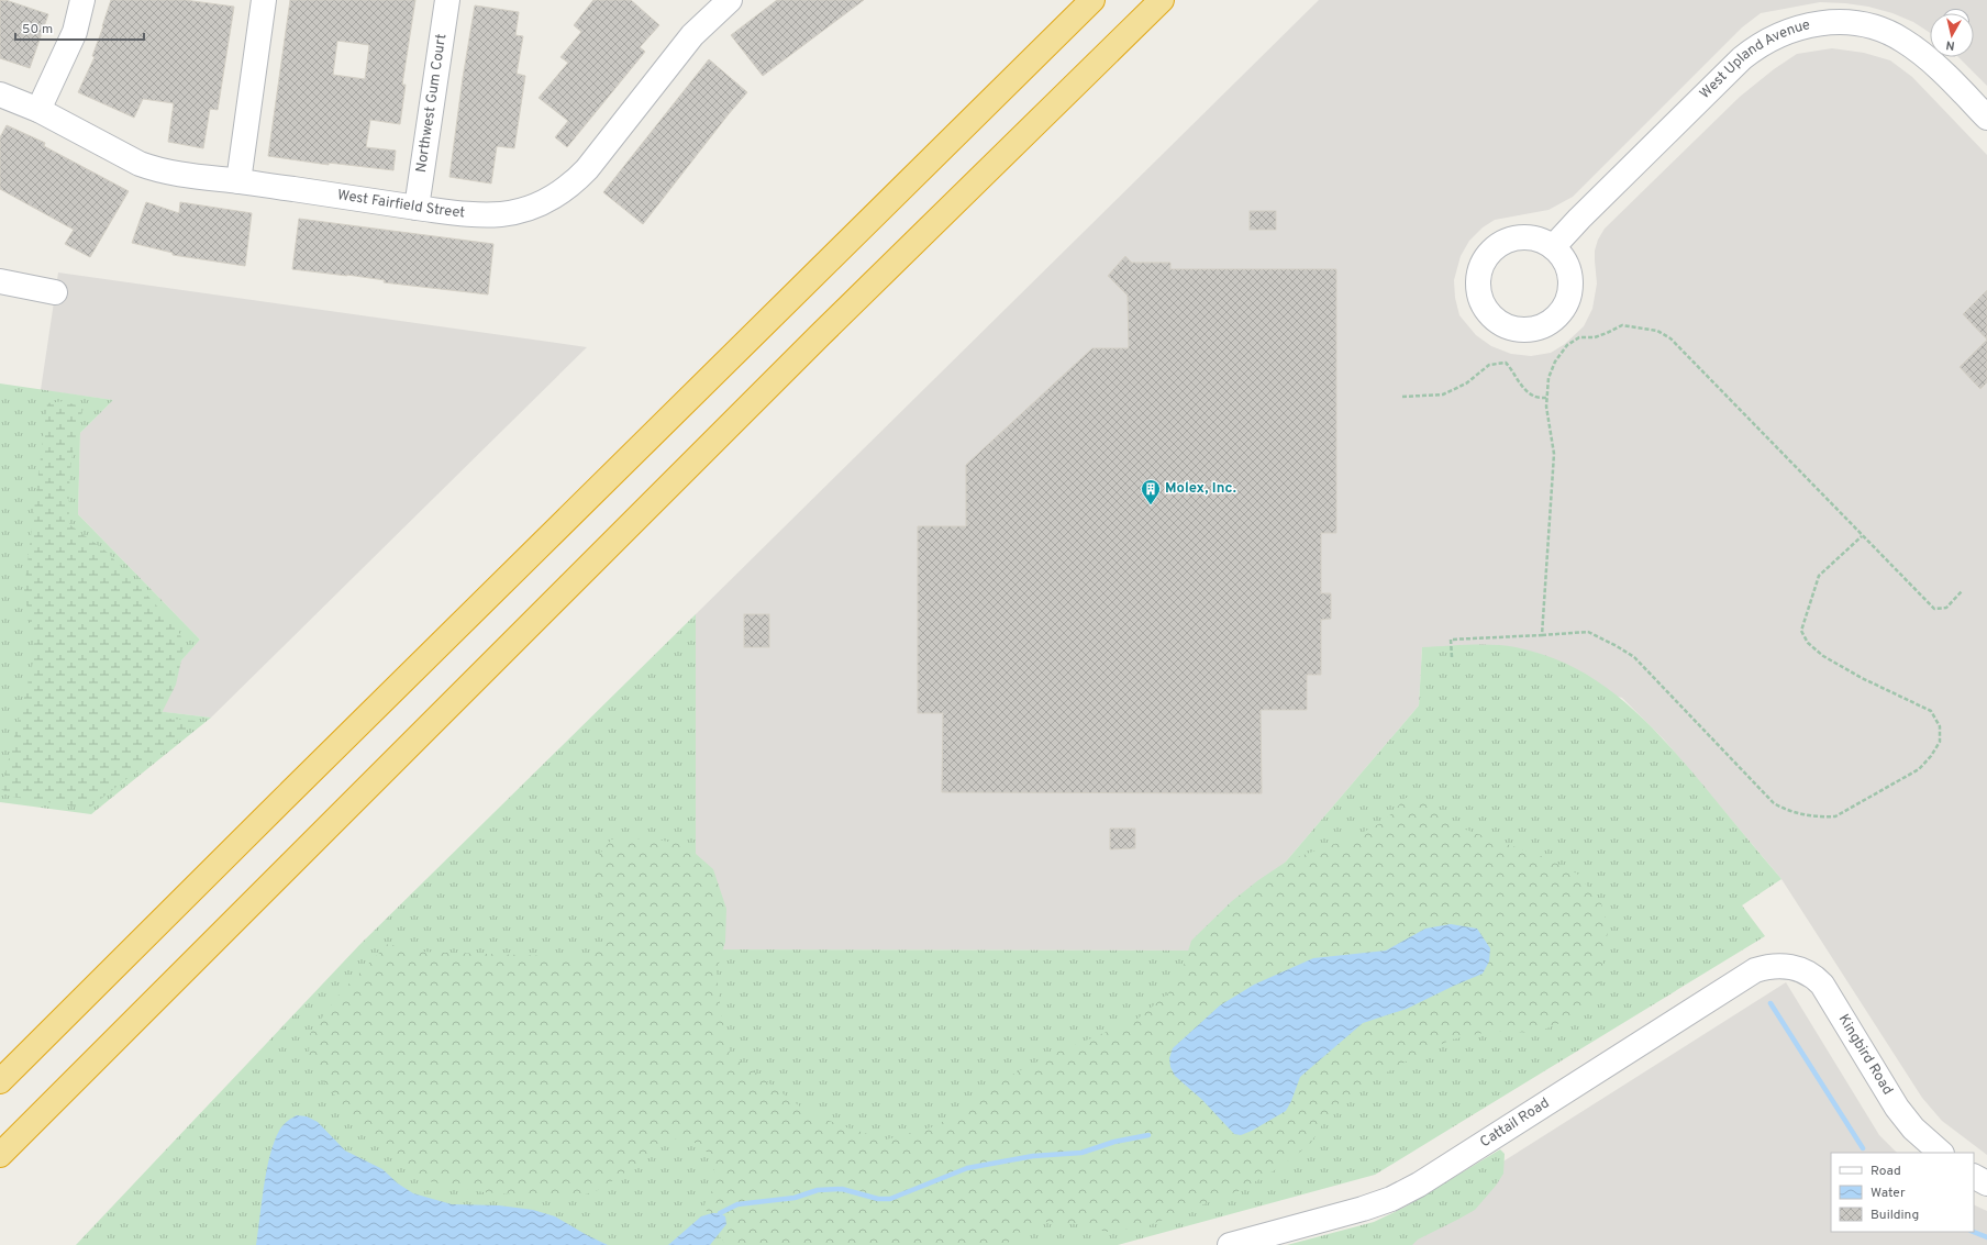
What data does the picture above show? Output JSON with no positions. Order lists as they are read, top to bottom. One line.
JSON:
{"streets":{"street":["West Upland Avenue","Northwest Gum Court","West Fairfield Street","Kingbird Road","Cattail Road"]},"crossings":[["Northwest Gum Court","West Fairfield Street"],["Kingbird Road","Cattail Road"]],"places":{"building":["Molex, Inc."]},"legend":["Road","Water","Building"],"scale_bar":"50 m","north":"bottom"}
